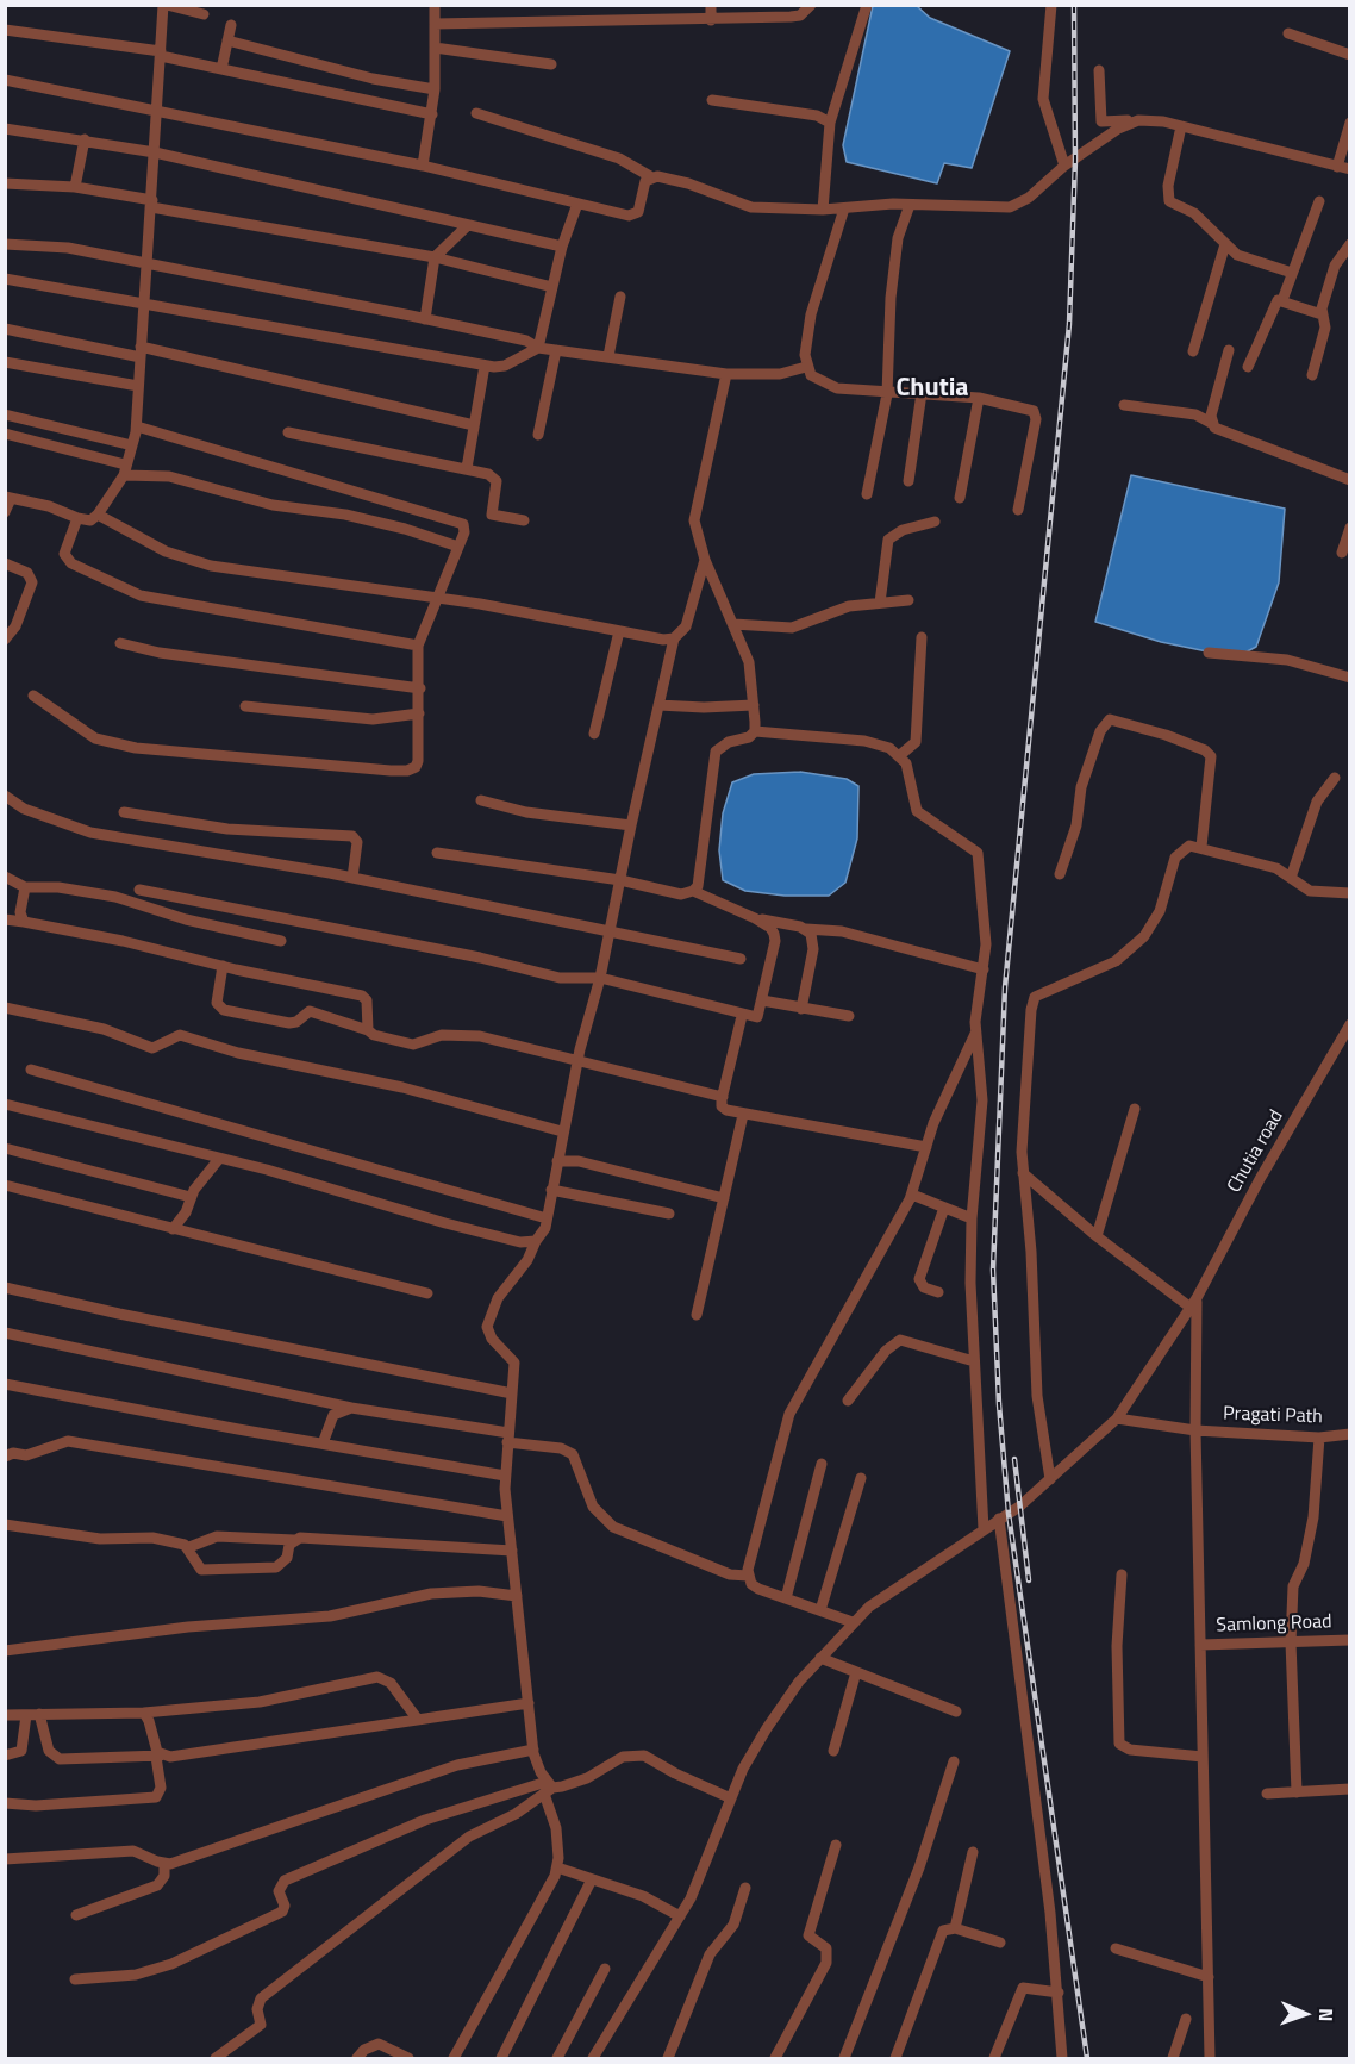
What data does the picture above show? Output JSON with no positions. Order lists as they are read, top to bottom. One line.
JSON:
{"streets":{"street":["Chutia road","Pragati Path","Samlong Road"]},"crossings":[["Chutia road","Pragati Path"]],"districts":["Chutia"],"north":"right"}
